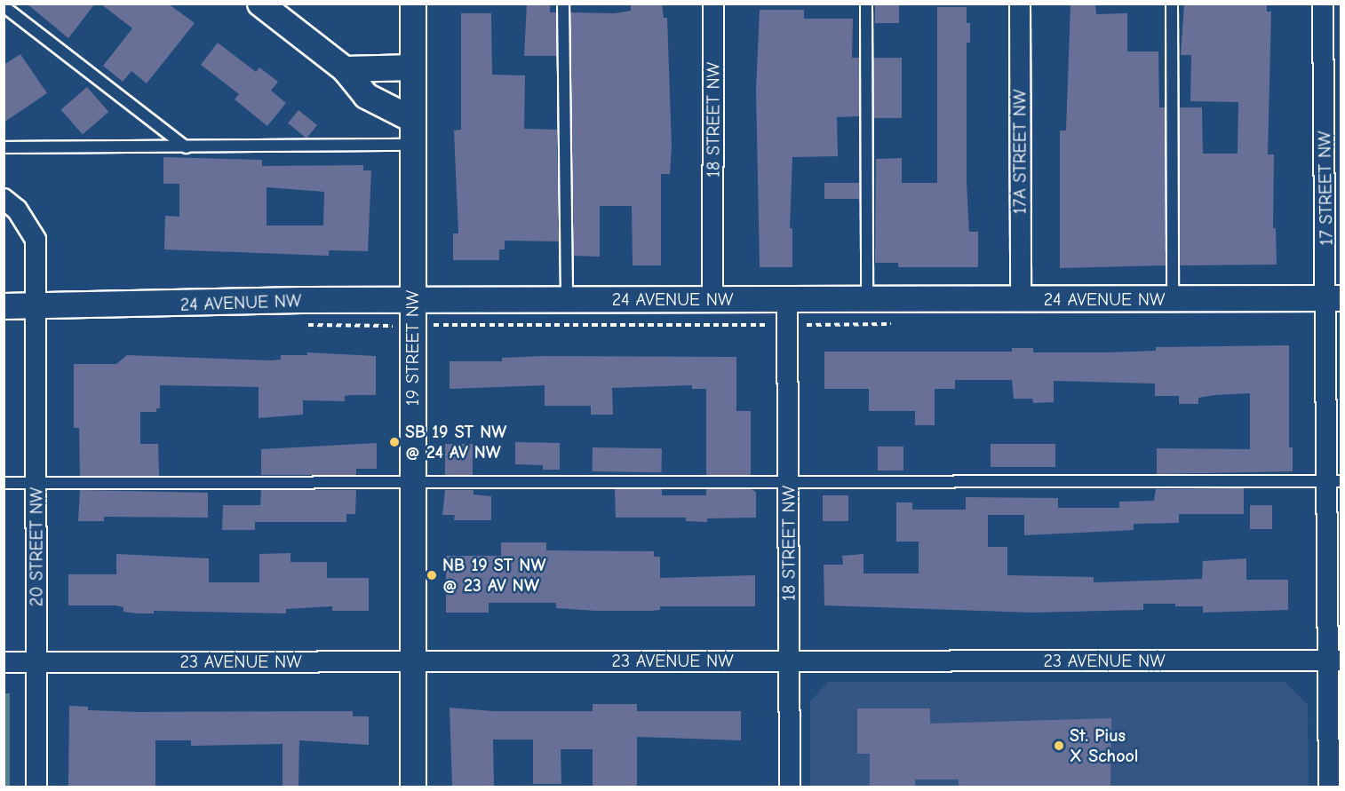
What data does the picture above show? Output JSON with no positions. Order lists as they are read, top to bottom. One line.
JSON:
{"streets":{"street":["18 STREET NW","17A STREET NW","17 STREET NW","24 AVENUE NW","19 STREET NW","20 STREET NW","23 AVENUE NW"]},"crossings":[["18 STREET NW","24 AVENUE NW"],["18 STREET NW","23 AVENUE NW"],["17A STREET NW","24 AVENUE NW"],["17 STREET NW","24 AVENUE NW"],["17 STREET NW","23 AVENUE NW"],["24 AVENUE NW","19 STREET NW"],["24 AVENUE NW","20 STREET NW"],["19 STREET NW","23 AVENUE NW"],["20 STREET NW","23 AVENUE NW"]],"places":["SB 19 ST NW @ 24 AV NW","NB 19 ST NW @ 23 AV NW","St. Pius X School"]}
